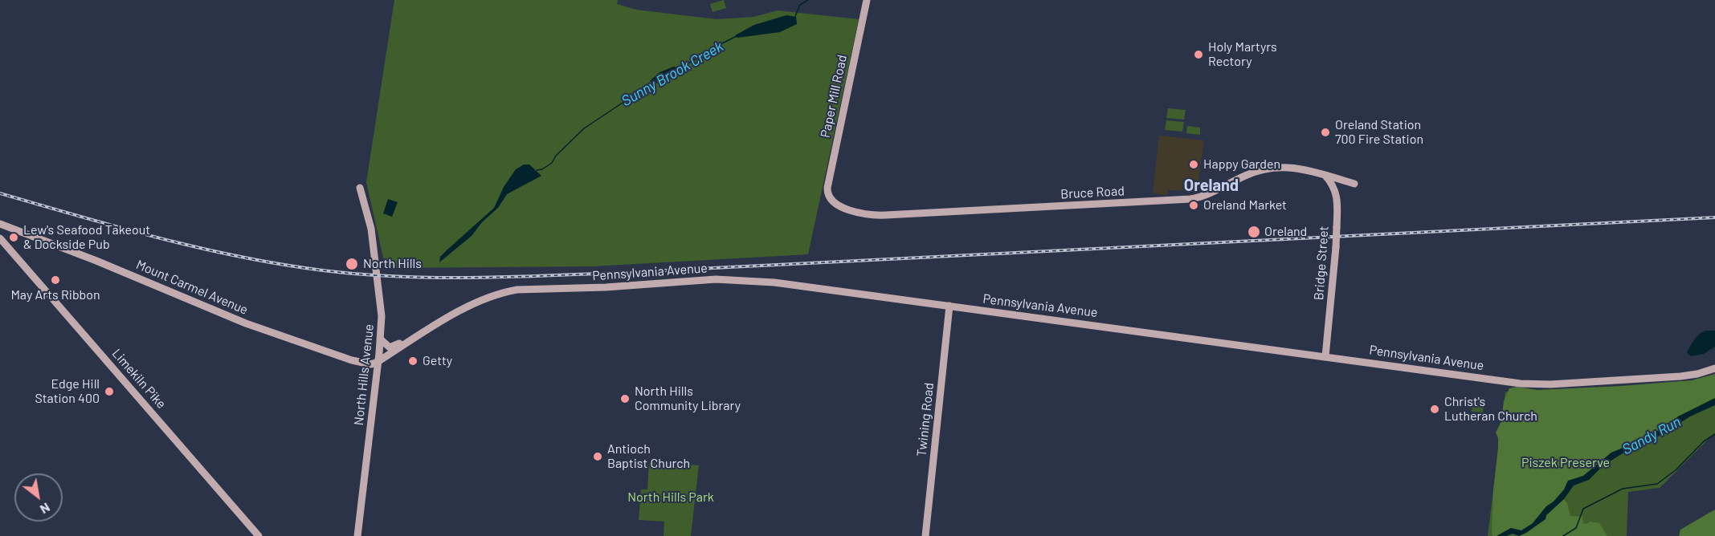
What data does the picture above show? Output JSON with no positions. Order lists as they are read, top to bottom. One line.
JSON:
{"streets":{"main road":["Paper Mill Road","Bruce Road","Bridge Street","Pennsylvania Avenue","Mount Carmel Avenue","North Hills Avenue","Limekiln Pike","Twining Road"]},"crossings":[["Paper Mill Road","Bruce Road"],["Bruce Road","Bridge Street"],["Bridge Street","Pennsylvania Avenue"],["Pennsylvania Avenue","Mount Carmel Avenue"],["Pennsylvania Avenue","North Hills Avenue"],["Pennsylvania Avenue","Twining Road"],["Mount Carmel Avenue","North Hills Avenue"]],"districts":["Oreland"],"water":["Sunny Brook Creek","Sandy Run"],"parks":["Piszek Preserve","North Hills Park"],"places":["Holy Martyrs Rectory","Oreland Station 700 Fire Station","Happy Garden","Oreland Market","Oreland","Lew's Seafood Takeout & Dockside Pub","North Hills","May Arts Ribbon","Getty","Edge Hill Station 400","North Hills Community Library","Christ's Lutheran Church","Antioch Baptist Church"],"north":"bottom right"}
